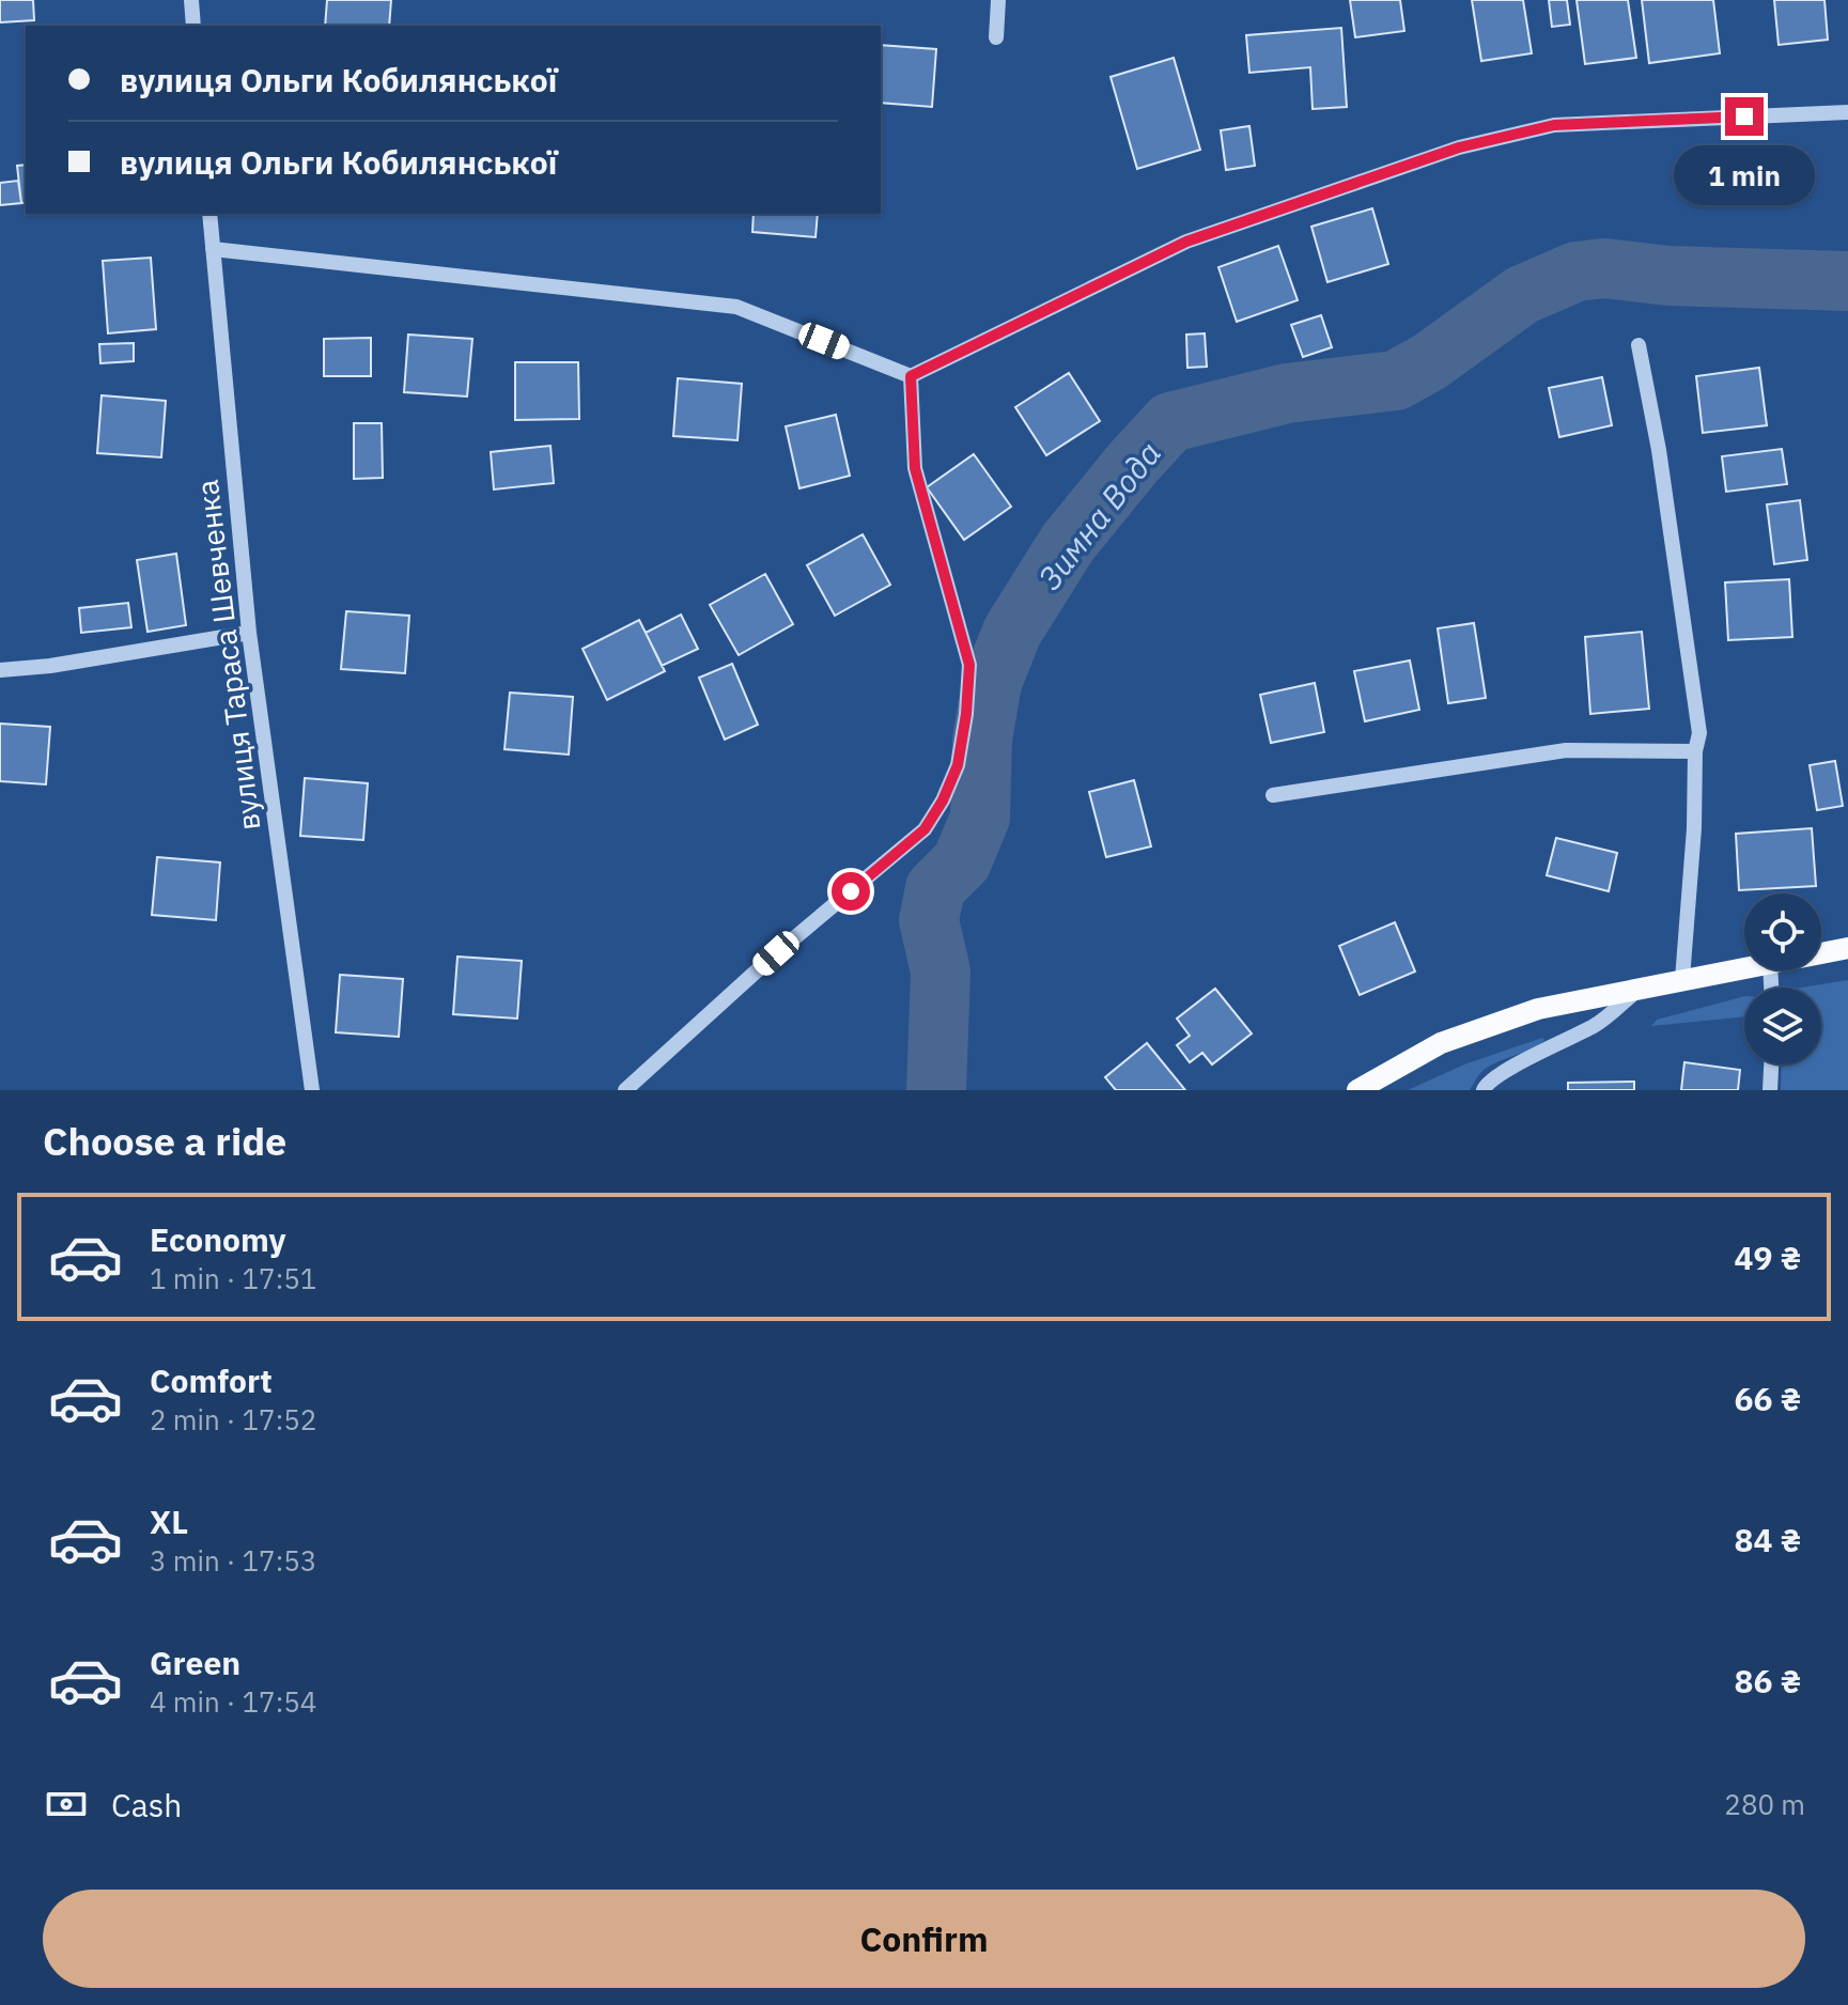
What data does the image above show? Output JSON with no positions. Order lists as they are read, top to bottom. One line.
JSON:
{"streets":{"street":["вулиця Тараса Шевченка"]},"water":["Зимна Вода"],"page":{"banner":["вулиця Ольги Кобилянської","вулиця Ольги Кобилянської"],"bubble":"1 min","heading":"Choose a ride","list":[{"name":"Economy","note":"1 min · 17:51","value":"49 ₴"},{"name":"Comfort","note":"2 min · 17:52","value":"66 ₴"},{"name":"XL","note":"3 min · 17:53","value":"84 ₴"},{"name":"Green","note":"4 min · 17:54","value":"86 ₴"}],"pay":["Cash","280 m"],"buttons":"Confirm"}}
